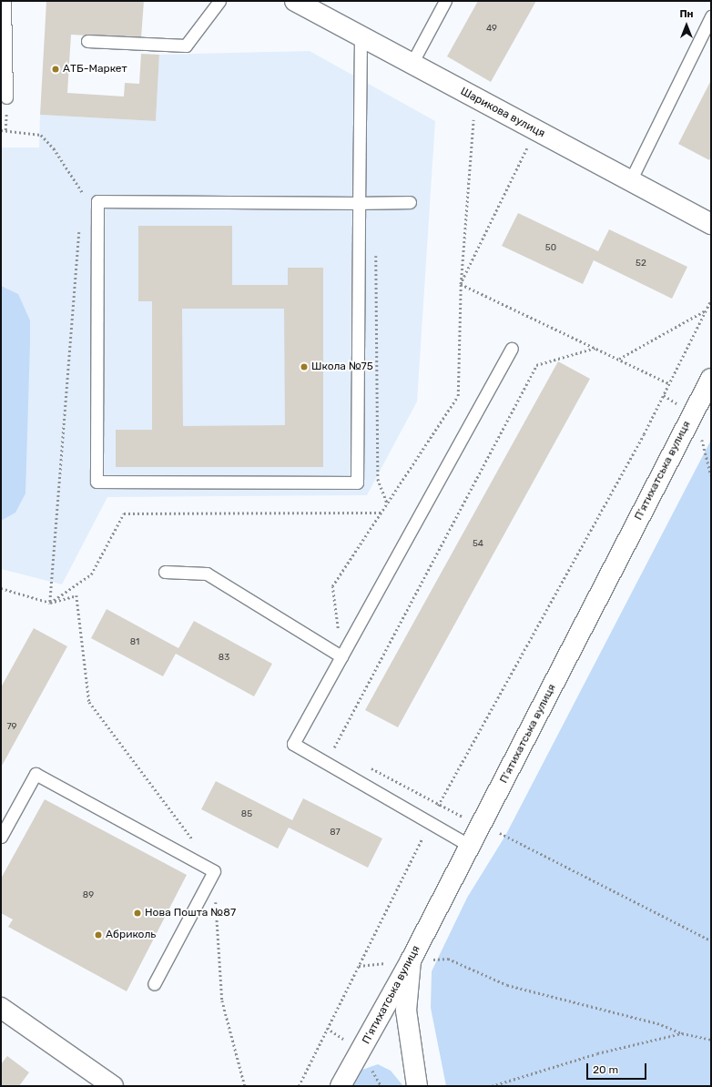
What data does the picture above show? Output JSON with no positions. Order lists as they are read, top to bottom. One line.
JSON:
{"streets":{"street":["Шарикова вулиця","П’ятихатська вулиця"]},"places":["АТБ-Маркет","Школа №75","Нова Пошта №87","Абриколь"],"house_numbers":["49","50","52","54","81","83","79","85","87","89"],"scale_bar":"20 m","north":"top"}
